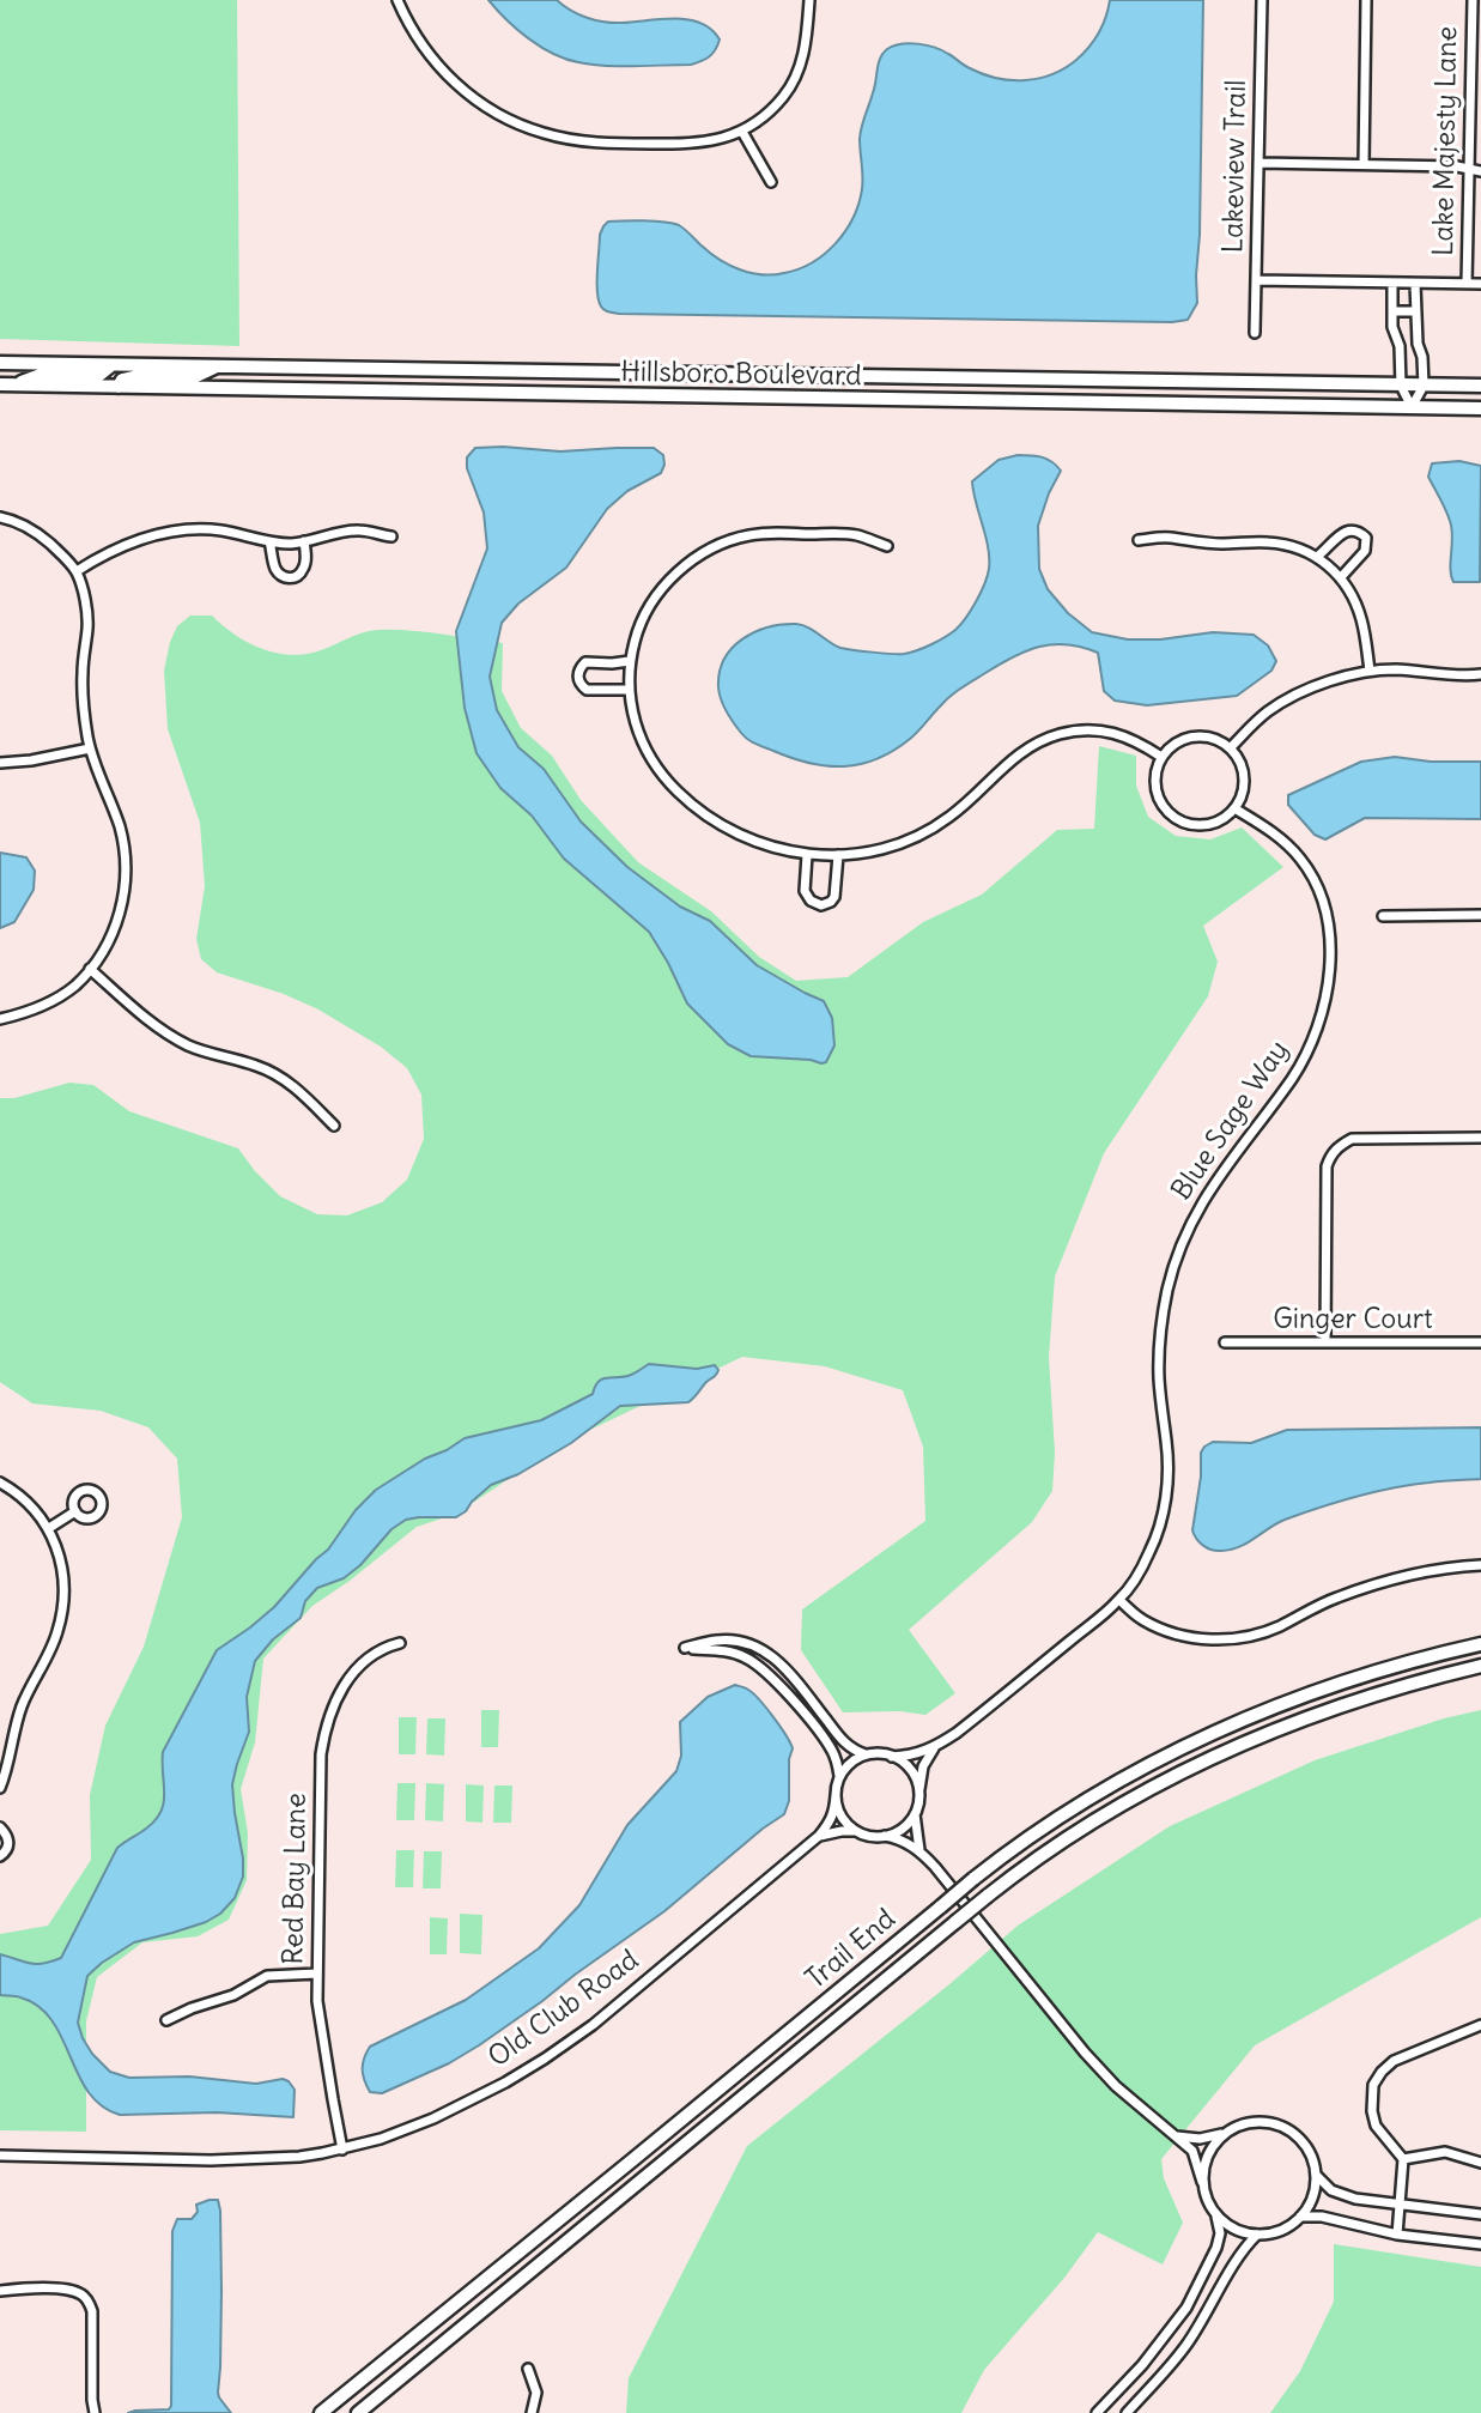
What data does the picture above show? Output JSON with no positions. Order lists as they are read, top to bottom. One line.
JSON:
{"streets":{"street":["Lake Majesty Lane","Lakeview Trail","Hillsboro Boulevard","Blue Sage Way","Ginger Court","Red Bay Lane","Trail End","Old Club Road"]},"crossings":[["Blue Sage Way","Old Club Road"],["Red Bay Lane","Old Club Road"]]}
